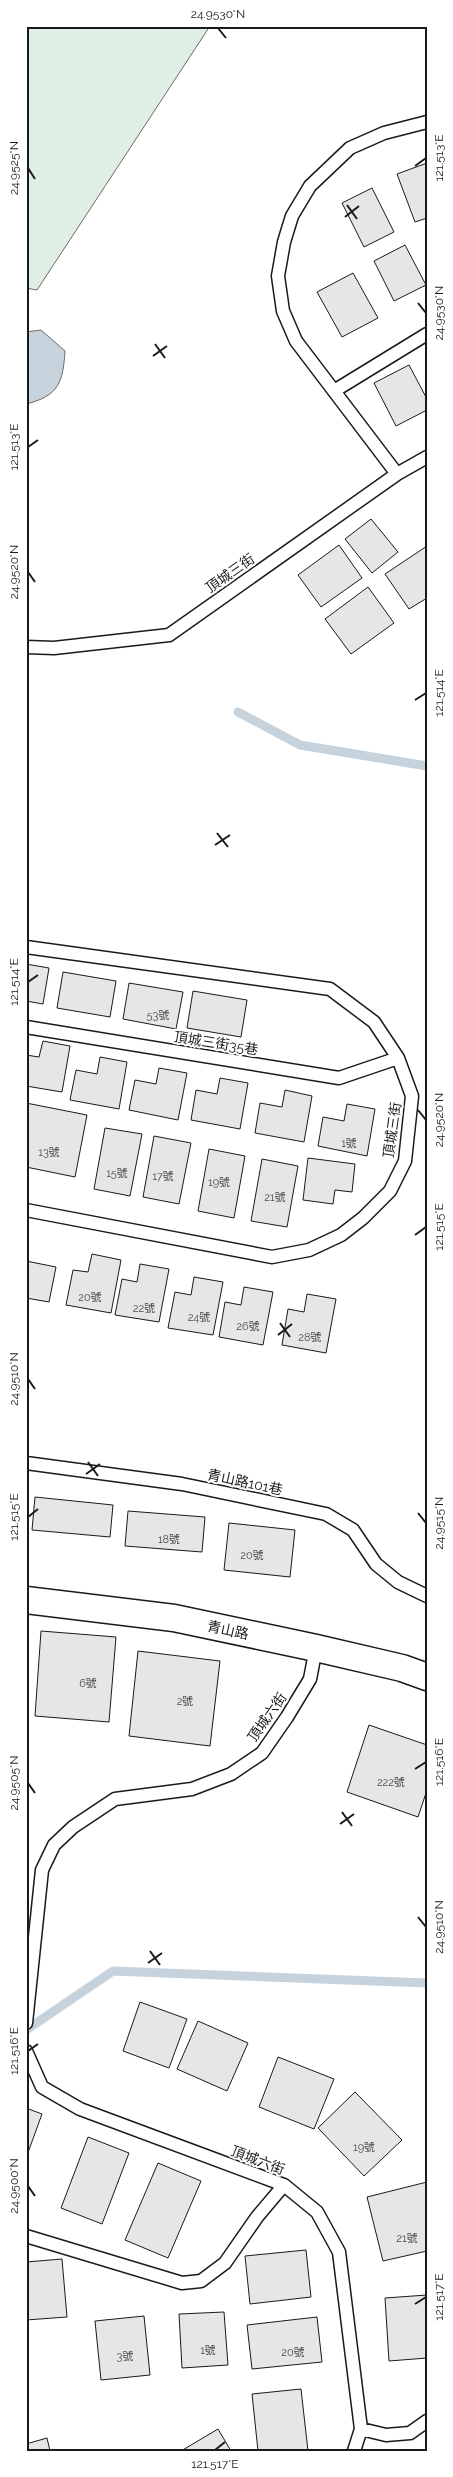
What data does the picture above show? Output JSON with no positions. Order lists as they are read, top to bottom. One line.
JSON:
{"streets":{"street":["青山路"],"lane":["頂城三街","頂城三街35巷","青山路101巷","頂城六街"]},"crossings":[["頂城三街","頂城三街35巷"],["青山路","頂城六街"]],"house_numbers":["53號","1號","13號","15號","17號","19號","21號","20號","22號","24號","26號","28號","18號","20號","6號","2號","222號","19號","21號","1號","20號","3號"],"coordinates":["24.9530°N","121.513°E","24.9525°N","24.9520°N","121.514°E","121.515°E","24.9510°N","24.9515°N","121.516°E","24.9505°N","24.9500°N","121.517°E"]}
